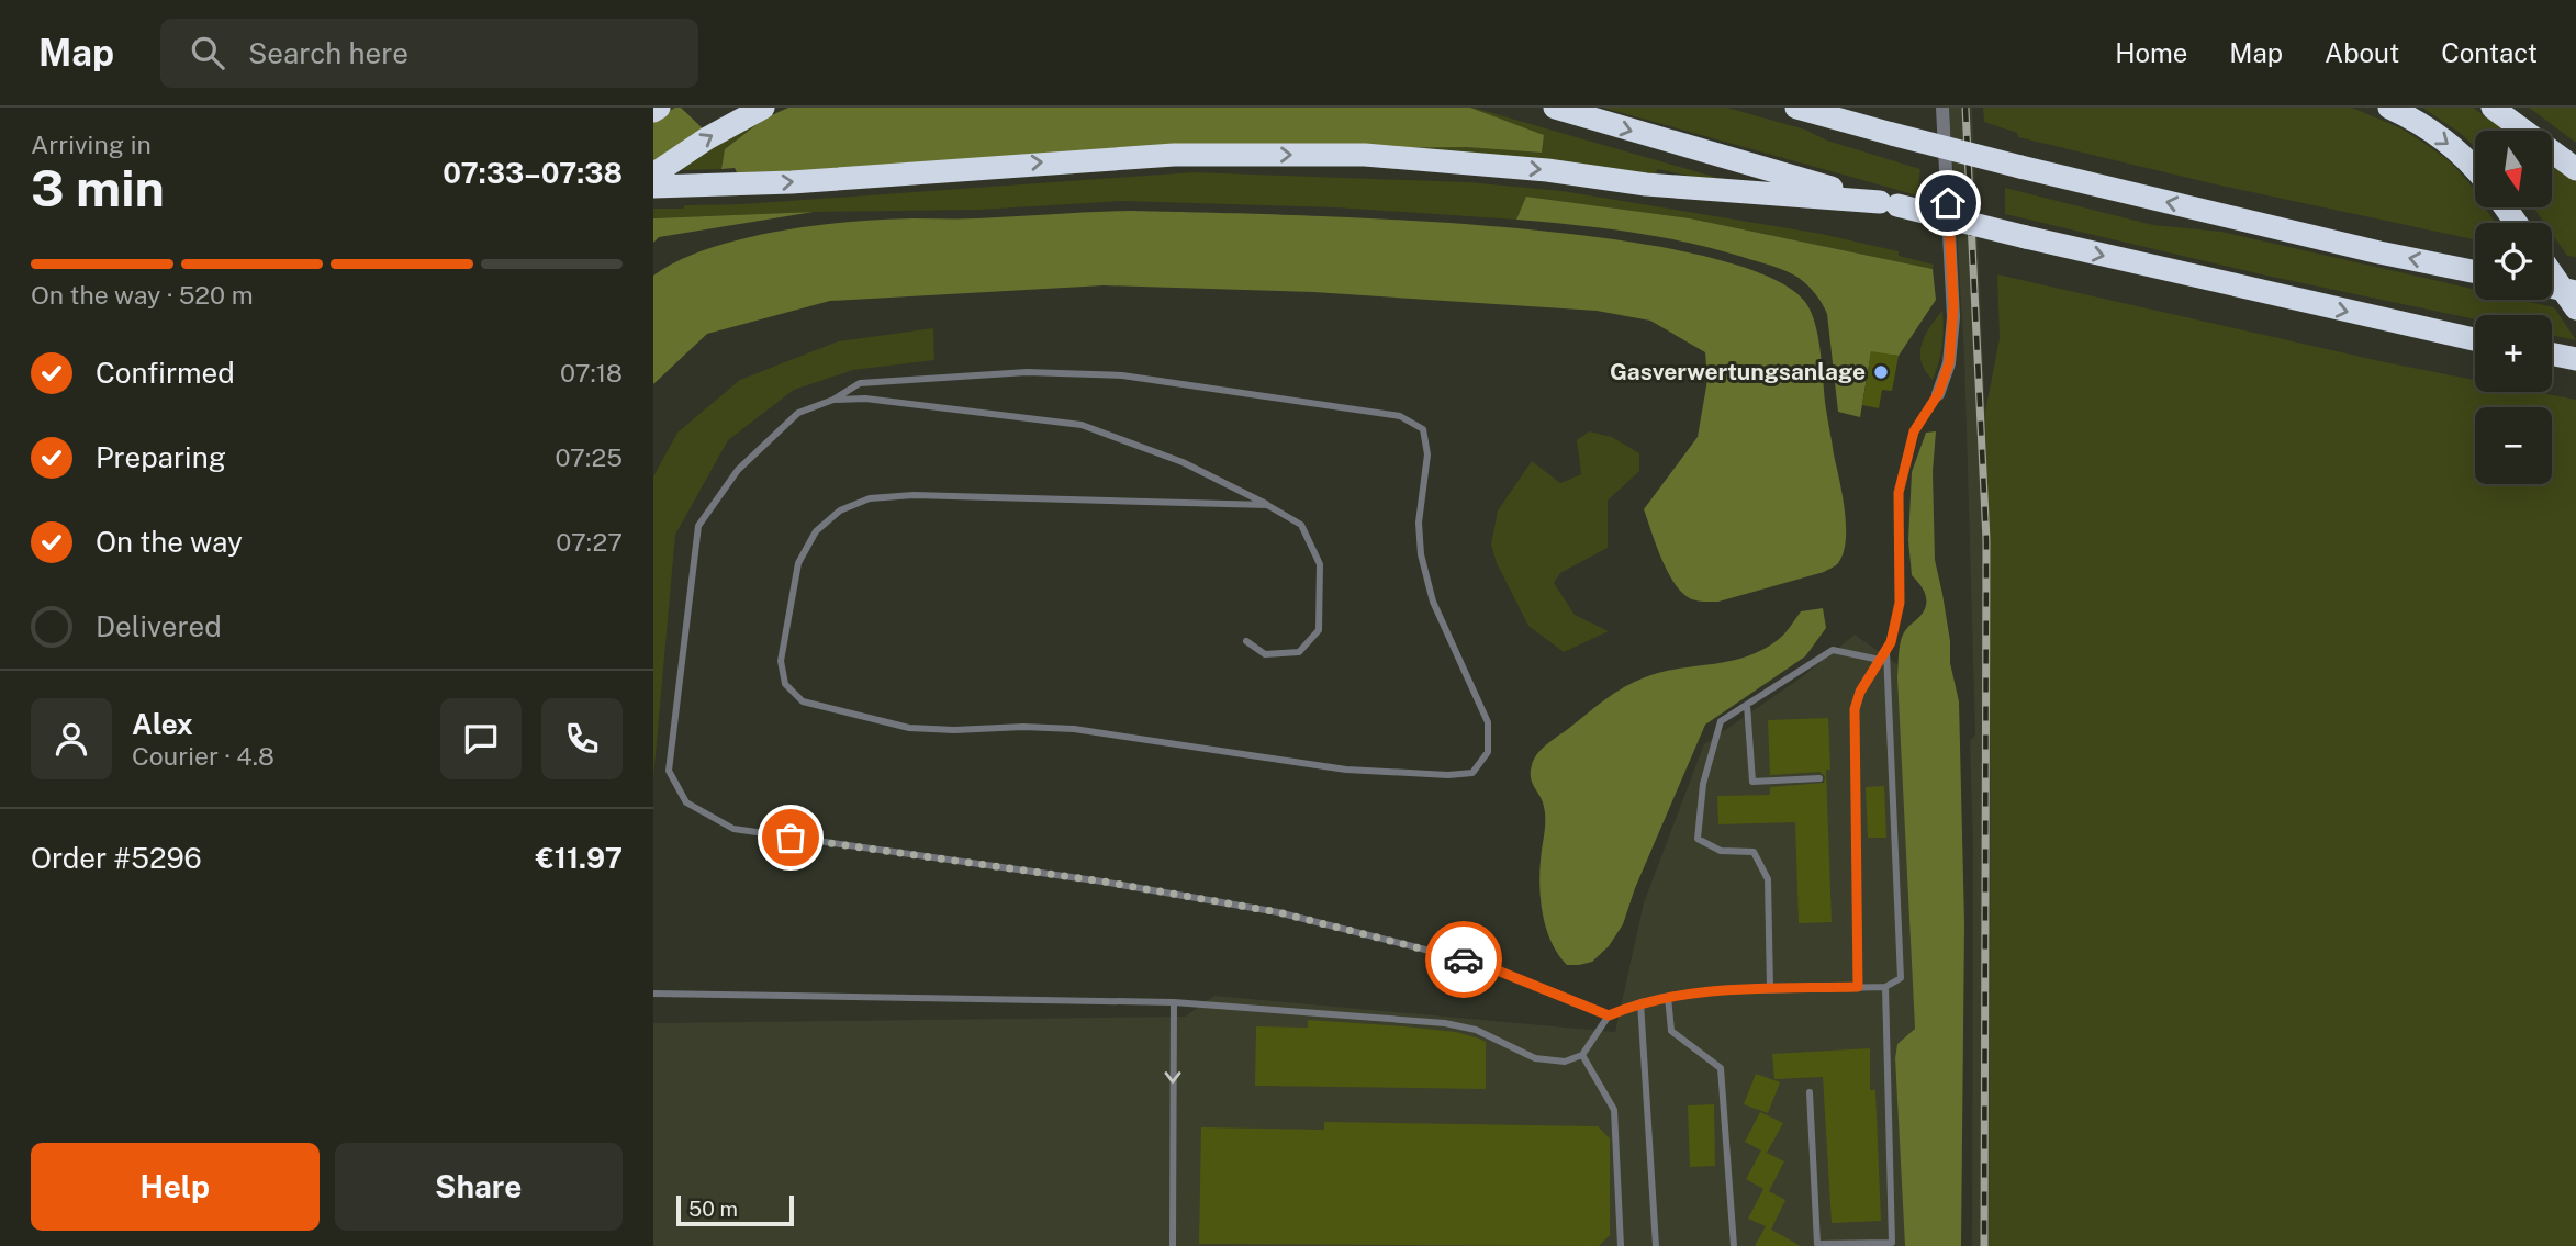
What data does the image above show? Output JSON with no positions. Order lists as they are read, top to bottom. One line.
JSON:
{"places":["Gasverwertungsanlage"],"scale_bar":"50 m","north":"bottom","page":{"header":"Map","search":"Search here","nav":["Home","Map","About","Contact"],"heading":["3 min","Arriving in","07:33–07:38"],"panel":["Alex","Courier · 4.8","Order #5296","€11.97"],"map_buttons":["+","−"],"bar":"On the way · 520 m","list":[["Confirmed","07:18"],["Preparing","07:25"],["On the way","07:27"],"Delivered"],"buttons":["Help","Share"],"scale":"50 m"}}
